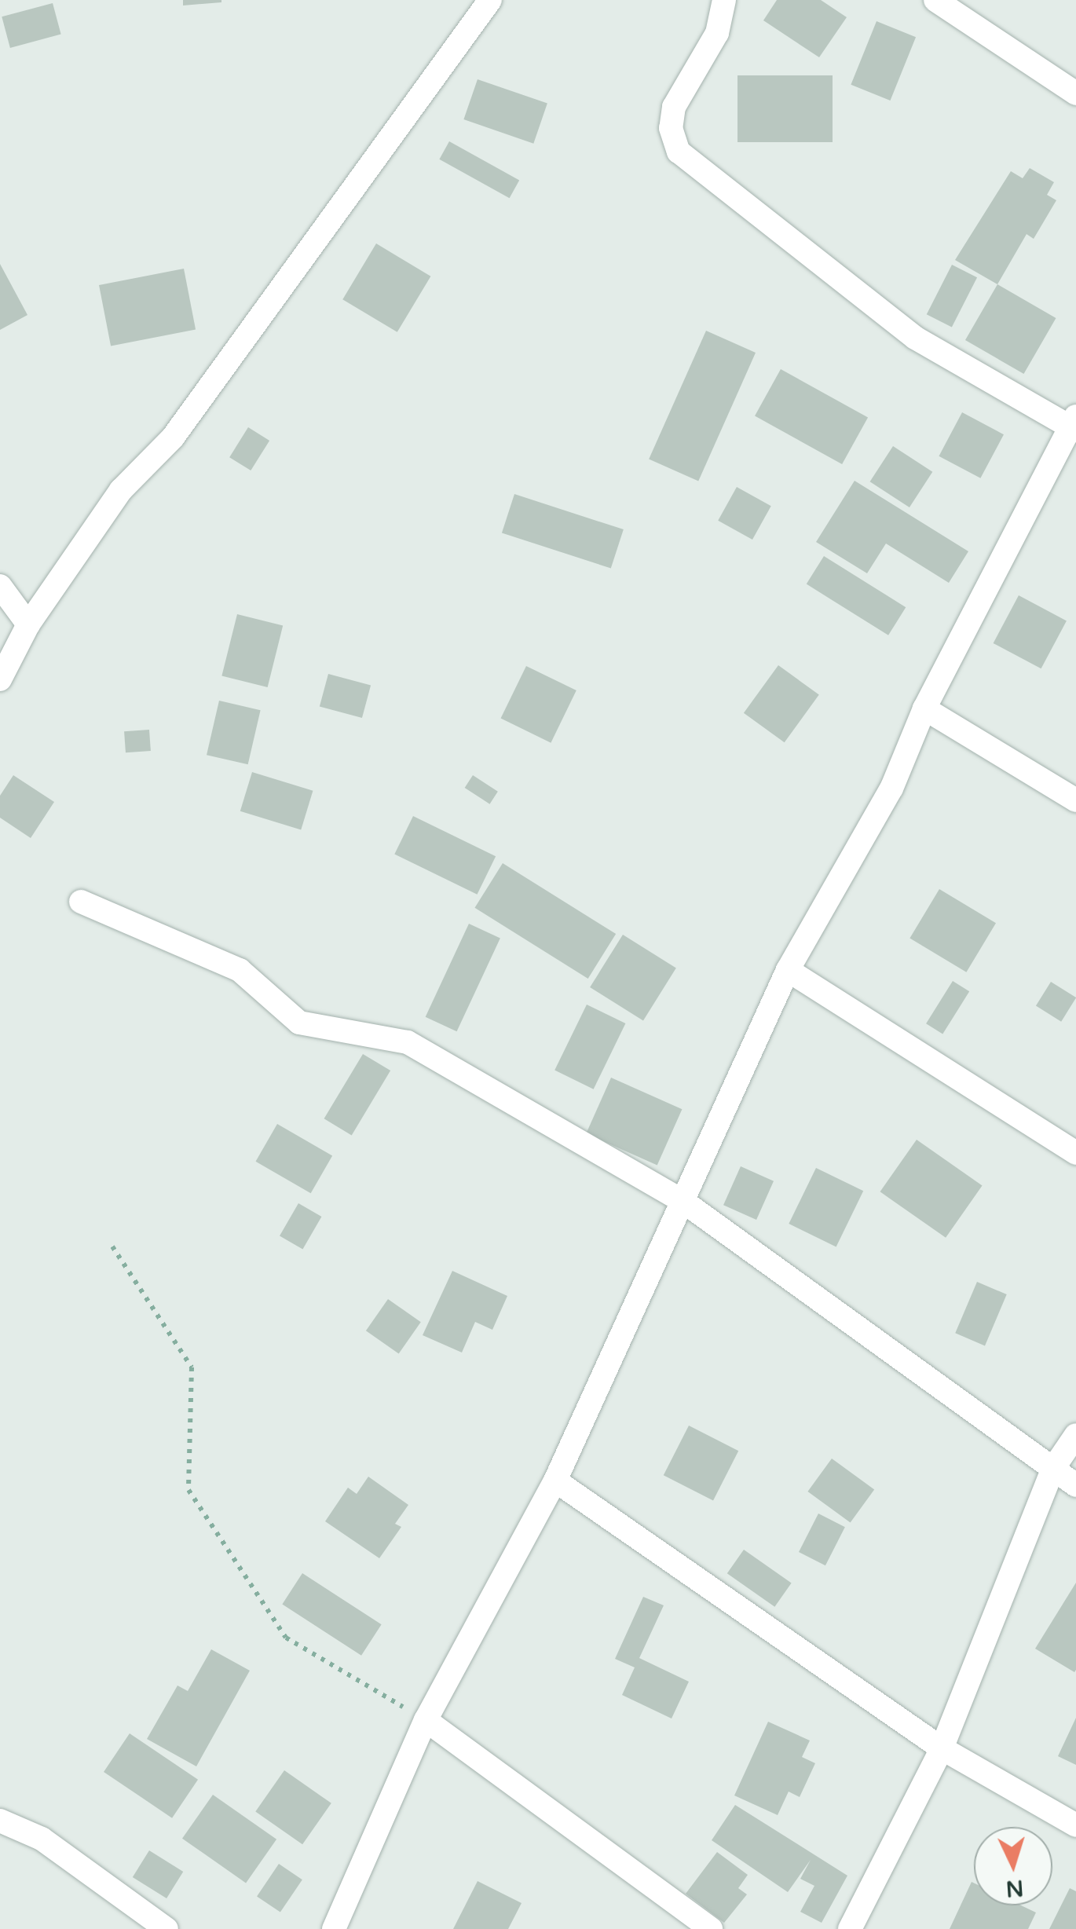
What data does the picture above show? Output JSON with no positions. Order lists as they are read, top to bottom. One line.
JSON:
{"north":"bottom"}
